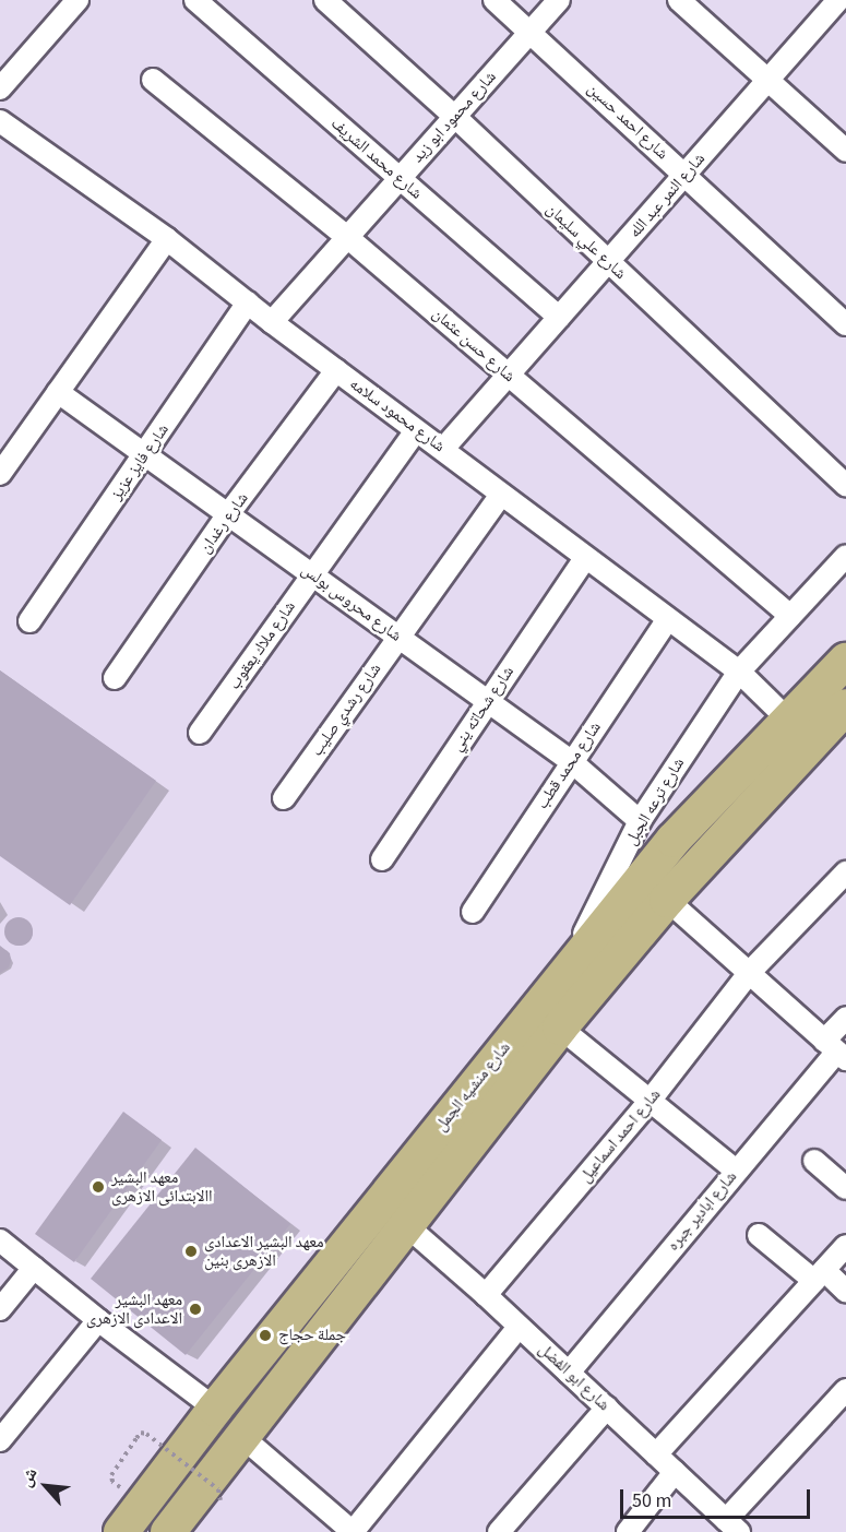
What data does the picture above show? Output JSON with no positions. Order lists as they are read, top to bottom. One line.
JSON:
{"streets":{"main road":["شارع منشيه الجمل"],"street":["شارع محمود ابو زيد","شارع احمد حسين","شارع محمد الشريف","شارع النمر عبد الله","شارع علي سليمان","شارع حسن عثمان","شارع محمود سلامه","شارع فايز عزيز","شارع رغدان","شارع محروس بولس","شارع ملاك يعقوب","شارع شحاته يني","شارع رشدي صليب","شارع محمد قطب","شارع ترعه الجبل","شارع احمد اسماعيل","شارع ابادير جبره","شارع ابو الفضل"]},"crossings":[["شارع محمود ابو زيد","شارع احمد حسين"],["شارع محمود ابو زيد","شارع محمد الشريف"],["شارع محمود ابو زيد","شارع علي سليمان"],["شارع محمود ابو زيد","شارع حسن عثمان"],["شارع محمود ابو زيد","شارع محمود سلامه"],["شارع احمد حسين","شارع النمر عبد الله"],["شارع محمد الشريف","شارع النمر عبد الله"],["شارع النمر عبد الله","شارع علي سليمان"],["شارع النمر عبد الله","شارع حسن عثمان"],["شارع النمر عبد الله","شارع محمود سلامه"],["شارع محمود سلامه","شارع فايز عزيز"],["شارع محمود سلامه","شارع رغدان"],["شارع محمود سلامه","شارع ملاك يعقوب"],["شارع محمود سلامه","شارع شحاته يني"],["شارع محمود سلامه","شارع رشدي صليب"],["شارع محمود سلامه","شارع محمد قطب"],["شارع محمود سلامه","شارع ترعه الجبل"],["شارع محمود سلامه","شارع منشيه الجمل"],["شارع فايز عزيز","شارع محروس بولس"],["شارع رغدان","شارع محروس بولس"],["شارع محروس بولس","شارع ملاك يعقوب"],["شارع محروس بولس","شارع شحاته يني"],["شارع محروس بولس","شارع رشدي صليب"],["شارع محروس بولس","شارع محمد قطب"],["شارع محروس بولس","شارع ترعه الجبل"],["شارع ترعه الجبل","شارع منشيه الجمل"],["شارع منشيه الجمل","شارع ابو الفضل"],["شارع احمد اسماعيل","شارع ابو الفضل"],["شارع ابادير جبره","شارع ابو الفضل"]],"places":["معهد البشير االابتدائى الازهرى","معهد البشير الاعدادى الازهرى بنين","معهد البشير الاعدادى الازهرى","جملة حجاج"],"scale_bar":"50 m","north":"top left"}
